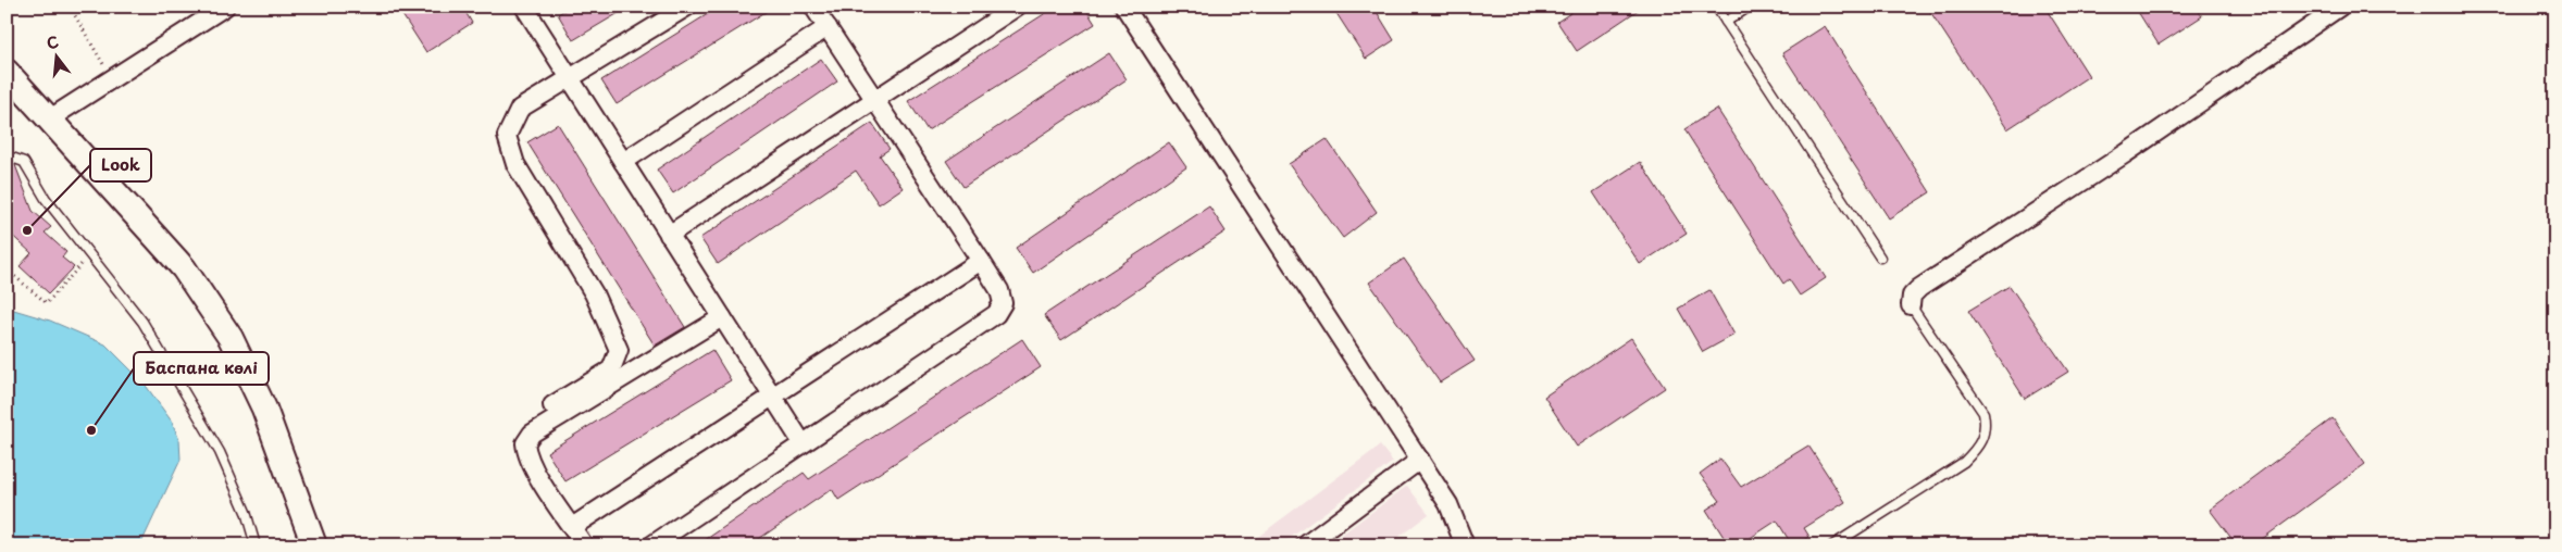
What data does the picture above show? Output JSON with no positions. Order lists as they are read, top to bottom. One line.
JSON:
{"places":["Look","Баспана көлі"],"north":"top"}
